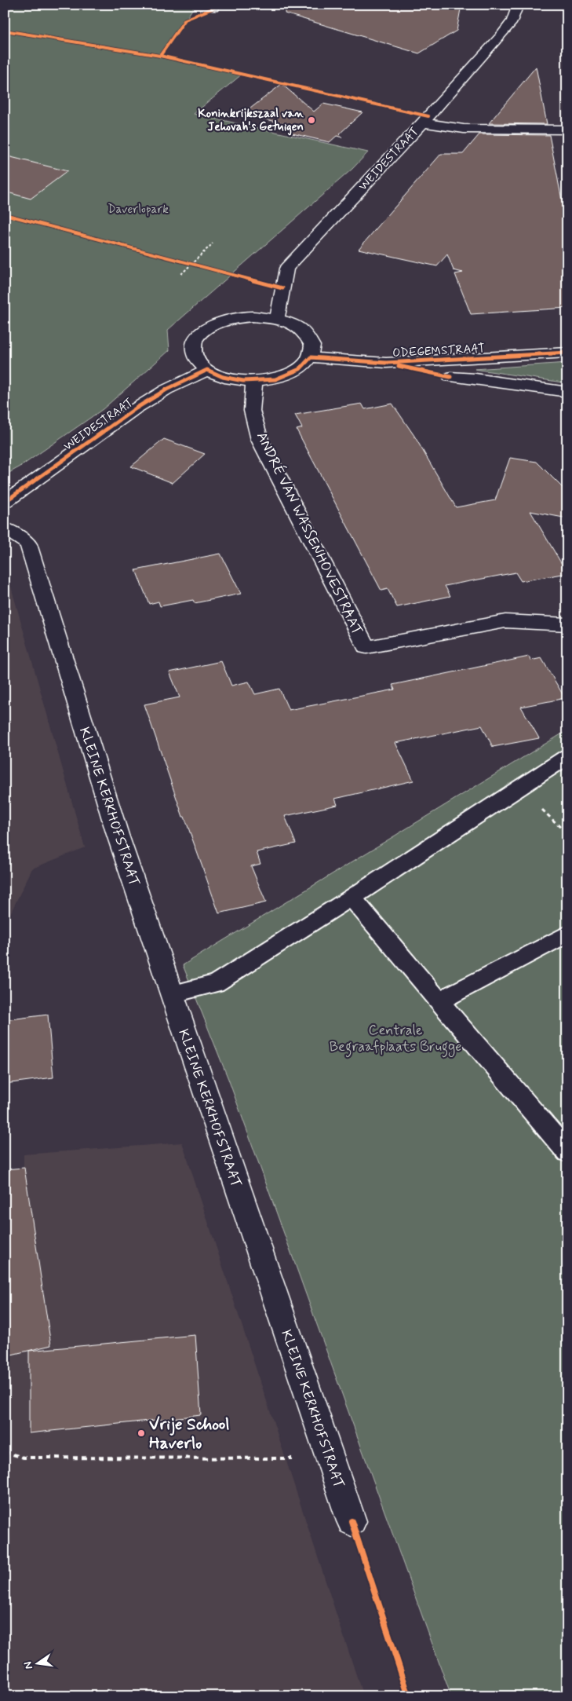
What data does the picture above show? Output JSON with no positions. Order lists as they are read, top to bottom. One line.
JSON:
{"streets":{"street":["WEIDESTRAAT","ODEGEMSTRAAT","ANDRÉ VAN WASSENHOVESTRAAT","KLEINE KERKHOFSTRAAT"]},"parks":["Daverlopark","Centrale Begraafplaats Brugge"],"places":["Koninkrijkszaal van Jehovah's Getuigen","Vrije School Haverlo"],"north":"left"}
